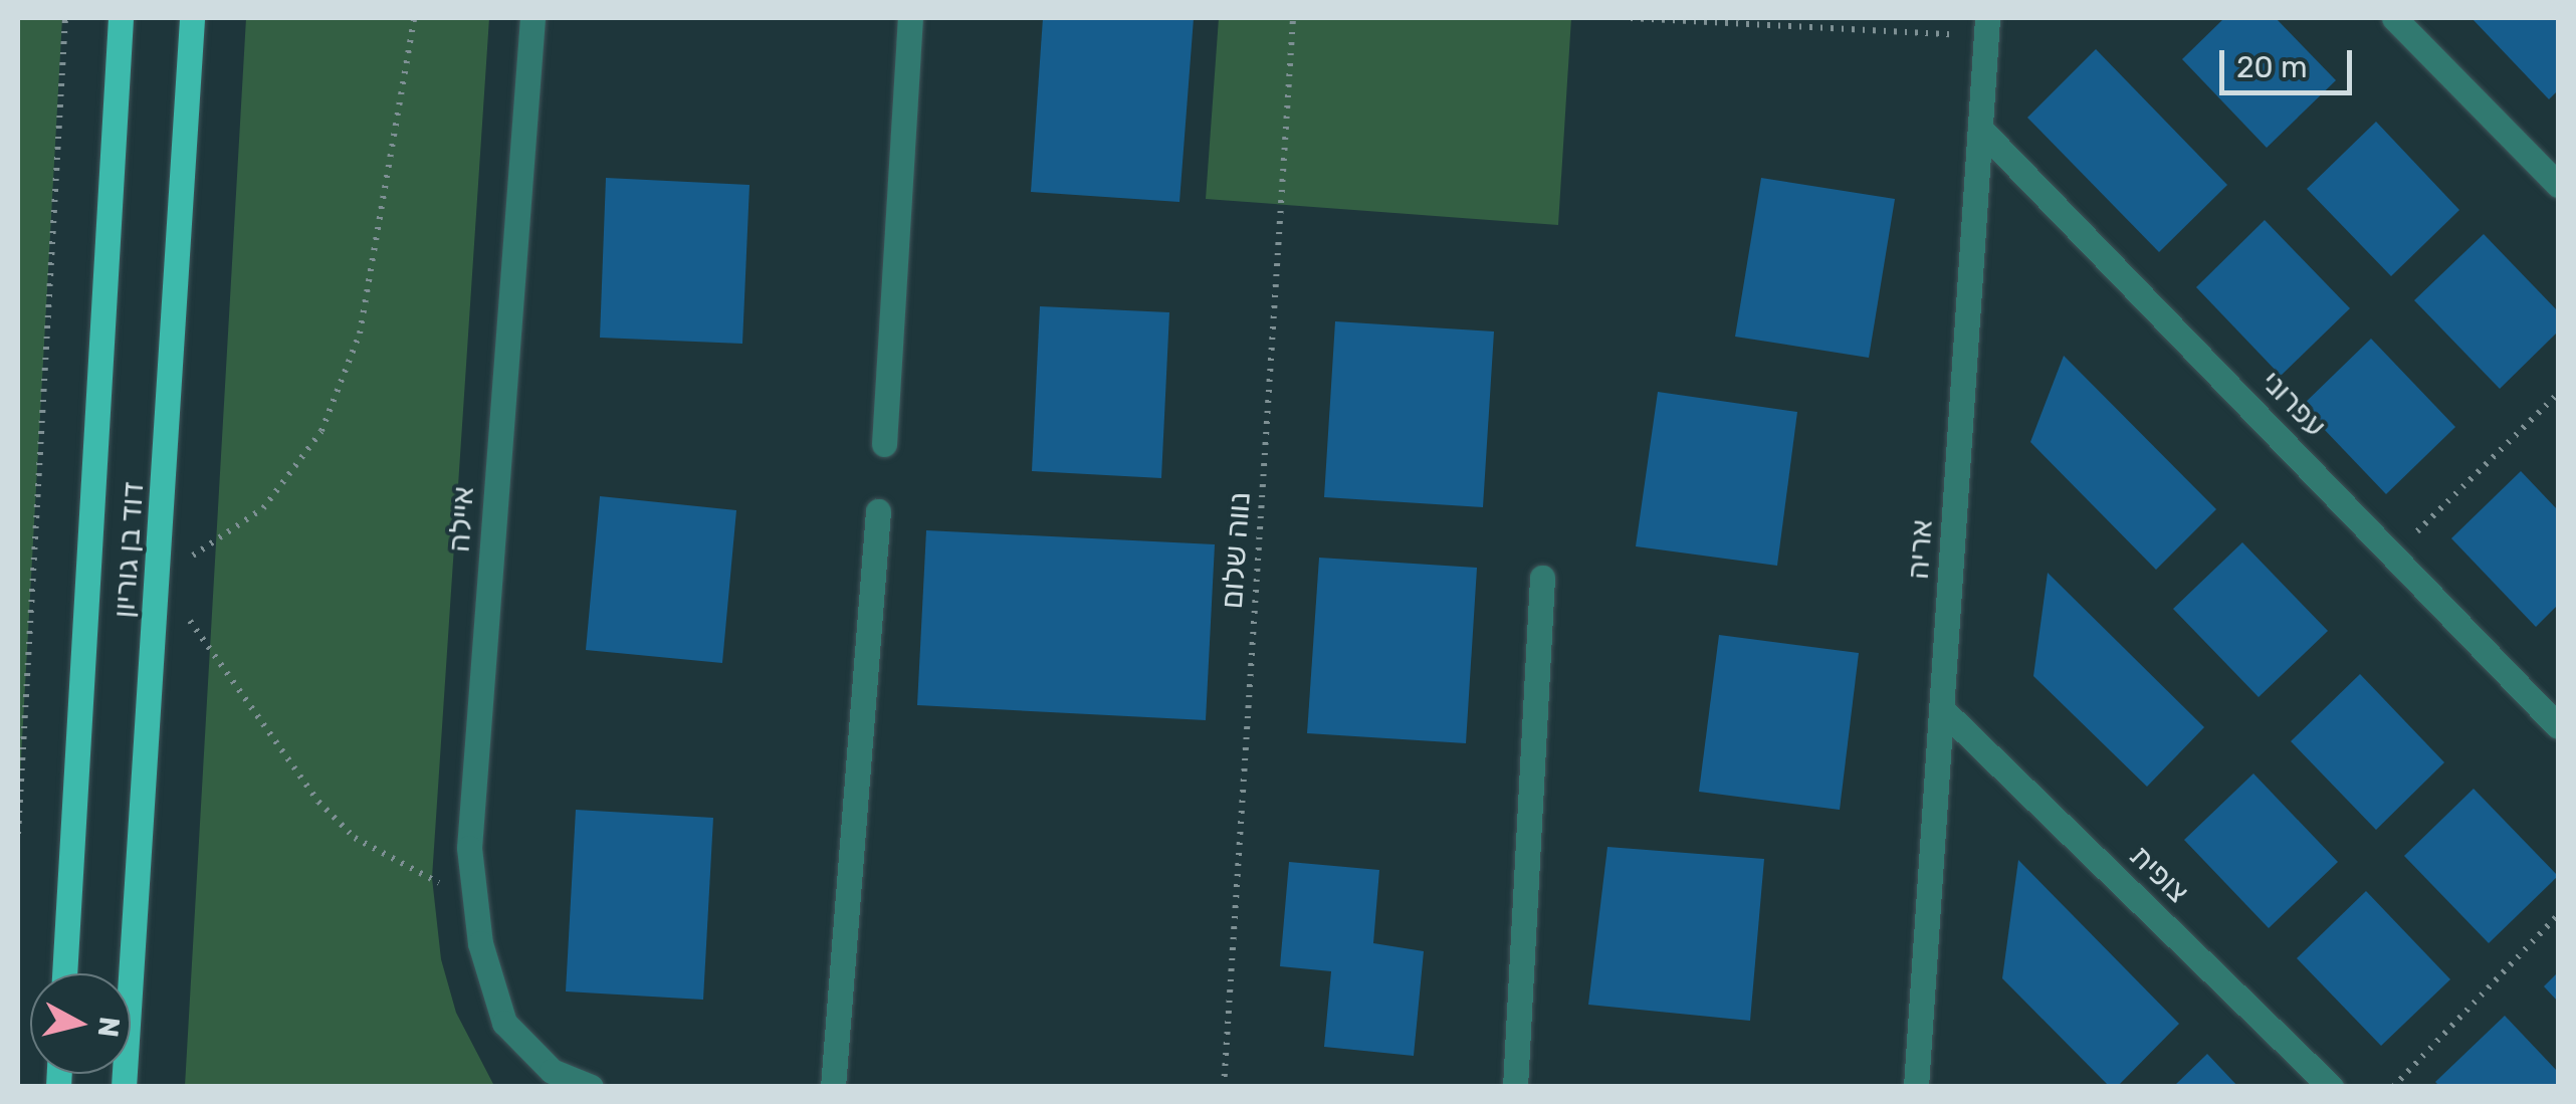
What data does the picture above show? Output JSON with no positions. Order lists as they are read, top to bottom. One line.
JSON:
{"streets":{"main road":["דוד בן גוריון"],"street":["עפרוני","איילה","אריה","צופית"],"path":["נווה שלום"]},"crossings":[["עפרוני","אריה"],["אריה","צופית"]],"scale_bar":"20 m","north":"right"}
